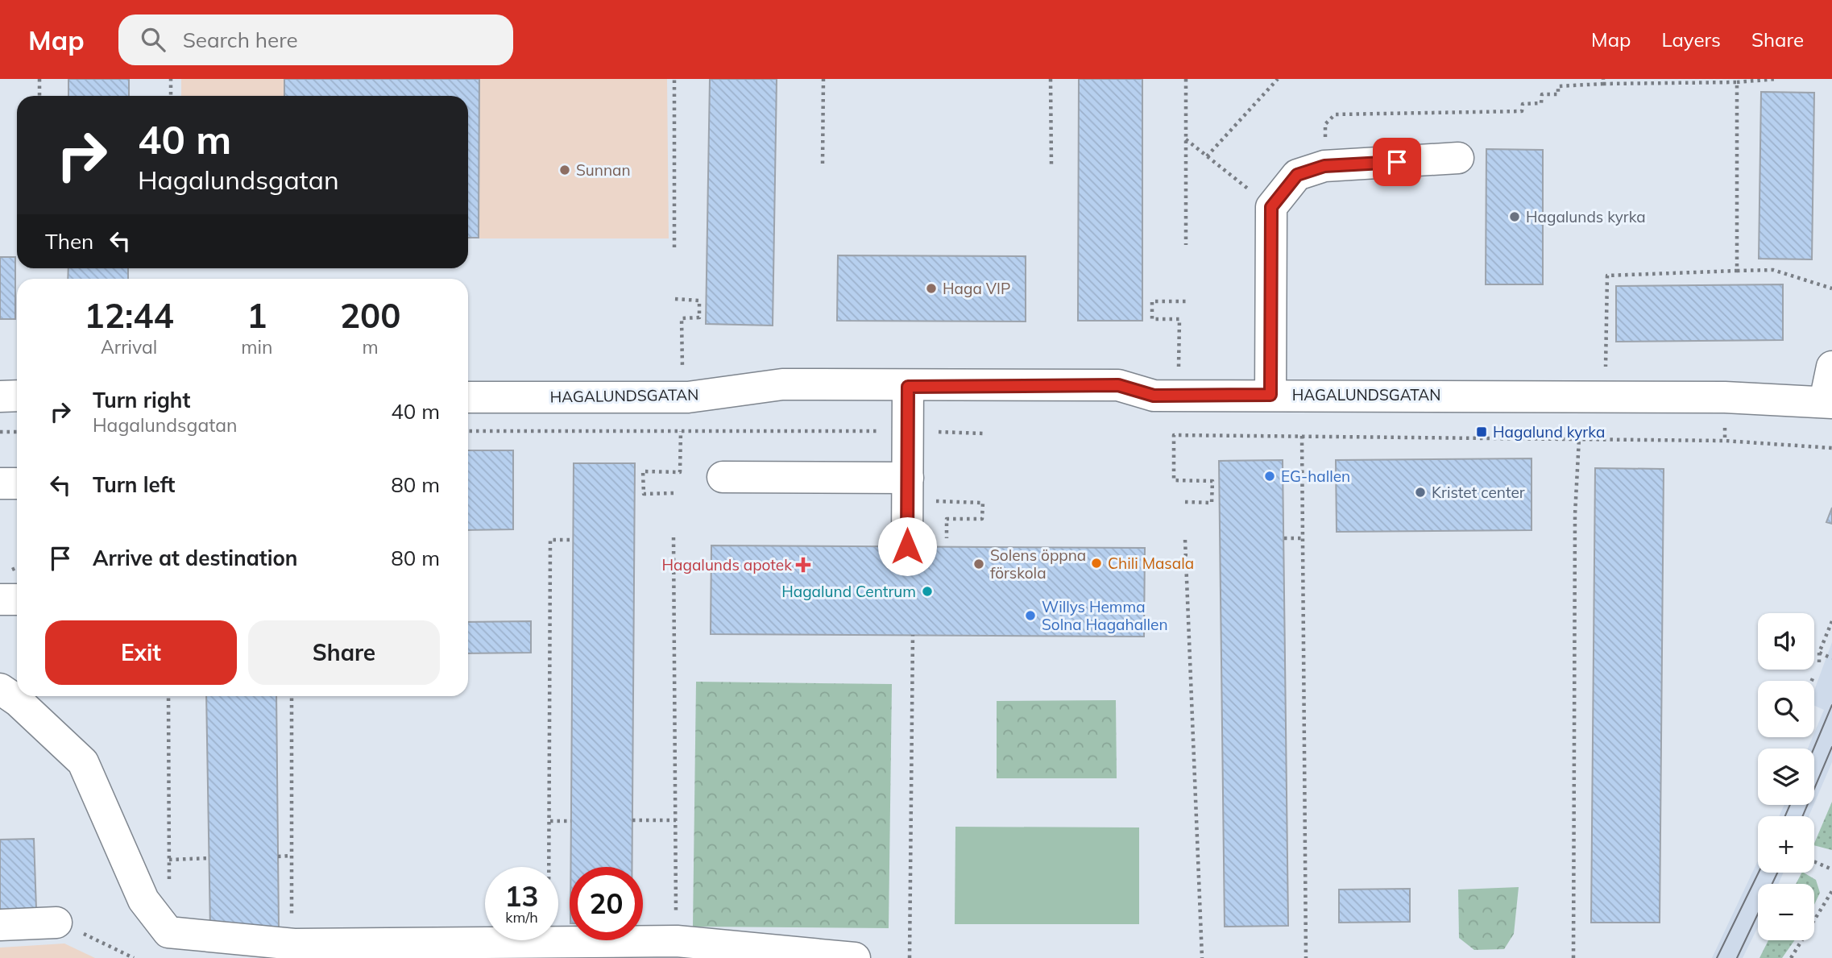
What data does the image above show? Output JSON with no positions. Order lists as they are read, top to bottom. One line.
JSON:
{"streets":{"street":["HAGALUNDSGATAN"]},"places":{"other":["Sunnan","Hagalunds kyrka","Haga VIP","EG-hallen","Kristet center","Chili Masala","Solens öppna förskola","Hagalund Centrum","Willys Hemma Solna Hagahallen"],"transit":["Hagalund kyrka"],"health":["Hagalunds apotek"]},"page":{"header":"Map","search":"Search here","nav":["Map","Layers","Share"],"turn":["40 m","Hagalundsgatan"],"then":"Then","eta":["12:44","Arrival","1","min","200","m"],"list":[{"name":"Turn right","note":"Hagalundsgatan","value":"40 m"},{"name":"Turn left","value":"80 m"},{"name":"Arrive at destination","value":"80 m"}],"buttons":["Exit","Share"],"map_buttons":["+","−"],"speed":"13 km/h","limit":"20"}}
